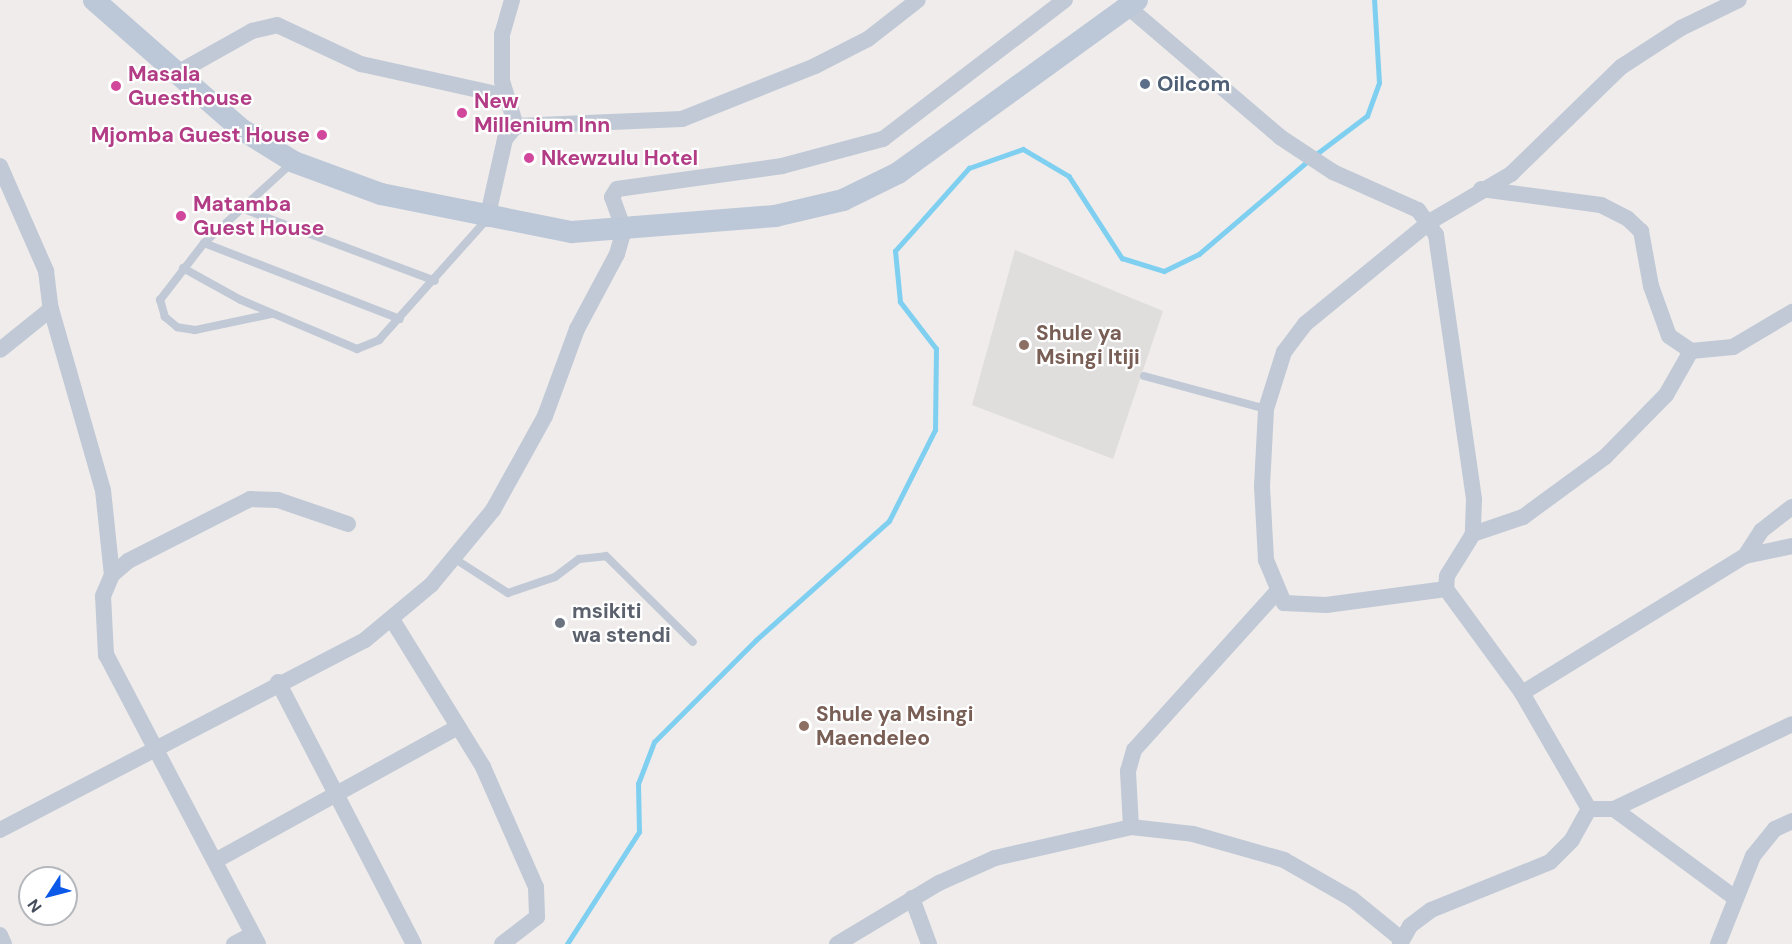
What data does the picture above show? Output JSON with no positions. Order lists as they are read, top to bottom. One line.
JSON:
{"places":["Oilcom","Masala Guesthouse","New Millenium Inn","Mjomba Guest House","Nkewzulu Hotel","Matamba Guest House","Shule ya Msingi Itiji","msikiti wa stendi","Shule ya Msingi Maendeleo"],"north":"bottom left"}
